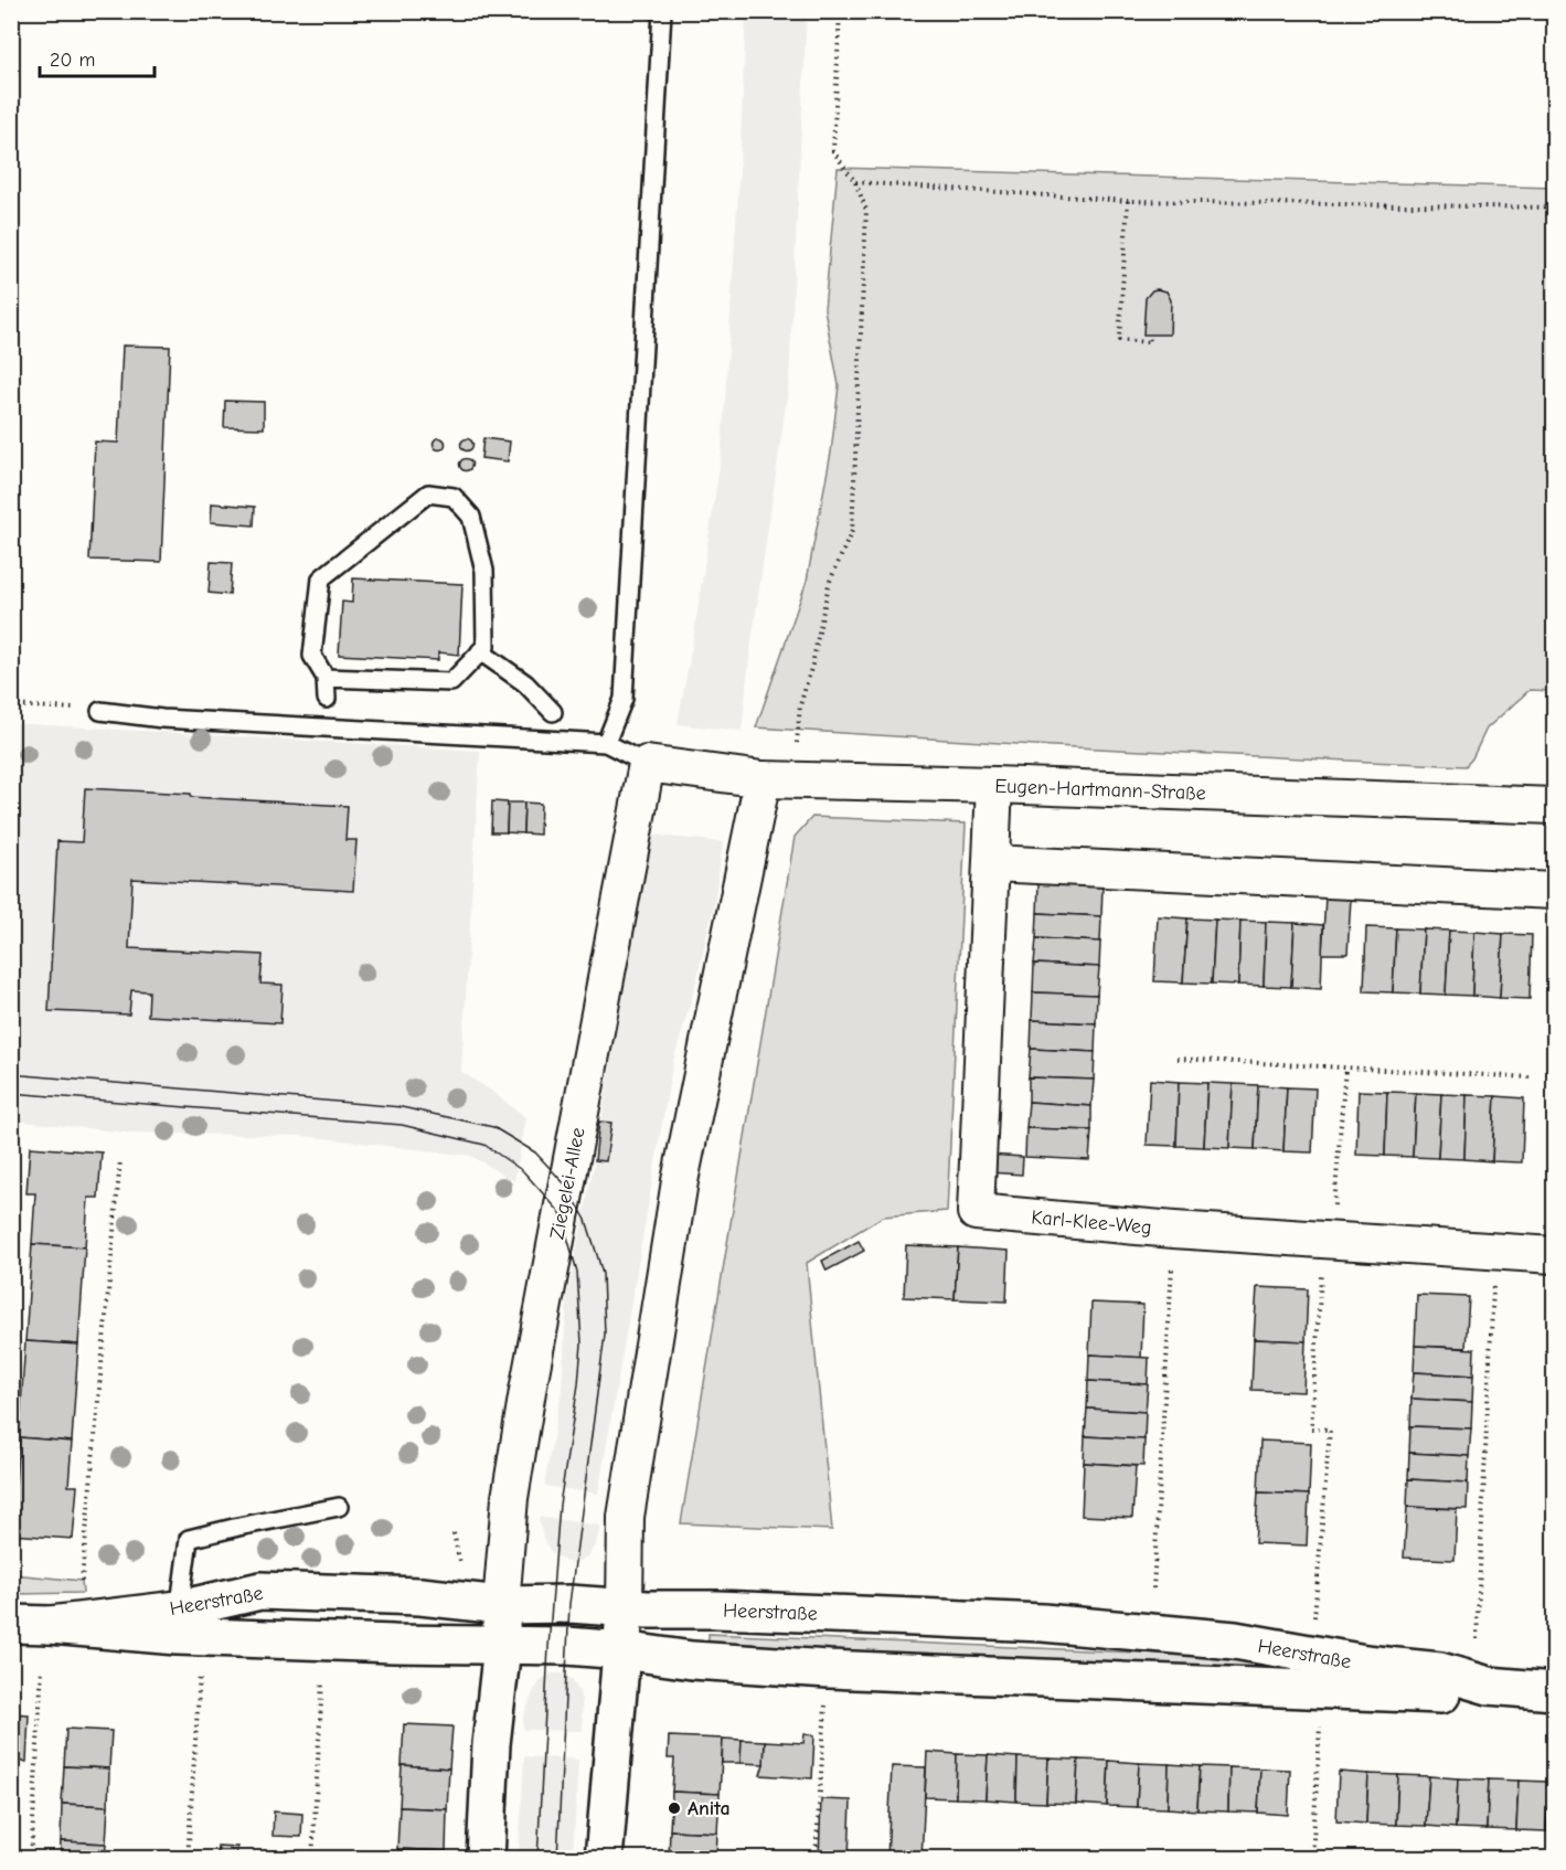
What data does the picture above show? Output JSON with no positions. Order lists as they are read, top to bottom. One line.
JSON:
{"streets":{"main road":["Heerstraße"],"street":["Eugen-Hartmann-Straße","Ziegelei-Allee","Karl-Klee-Weg"]},"crossings":[["Eugen-Hartmann-Straße","Ziegelei-Allee"],["Eugen-Hartmann-Straße","Karl-Klee-Weg"],["Ziegelei-Allee","Heerstraße"]],"places":["Anita"],"scale_bar":"20 m"}
